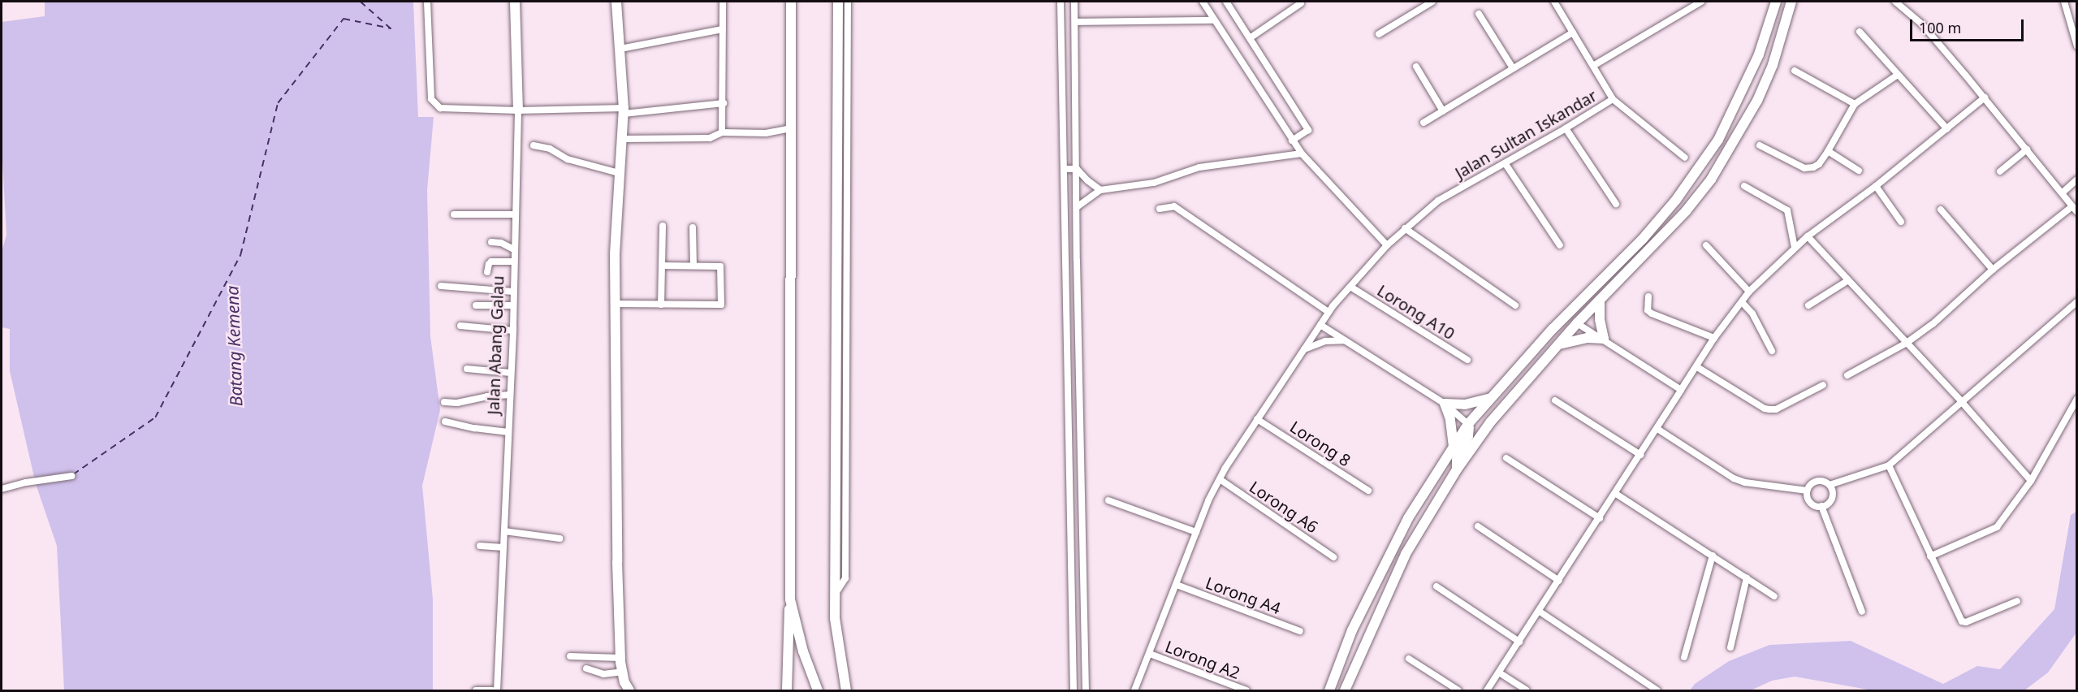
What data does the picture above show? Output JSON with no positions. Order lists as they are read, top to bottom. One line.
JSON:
{"streets":{"street":["Jalan Sultan Iskandar","Lorong A10","Jalan Abang Galau","Lorong 8","Lorong A6","Lorong A4","Lorong A2"]},"crossings":[["Jalan Sultan Iskandar","Lorong A10"],["Jalan Sultan Iskandar","Lorong 8"],["Jalan Sultan Iskandar","Lorong A6"],["Jalan Sultan Iskandar","Lorong A4"],["Jalan Sultan Iskandar","Lorong A2"]],"water":["Batang Kemena"],"scale_bar":"100 m"}
